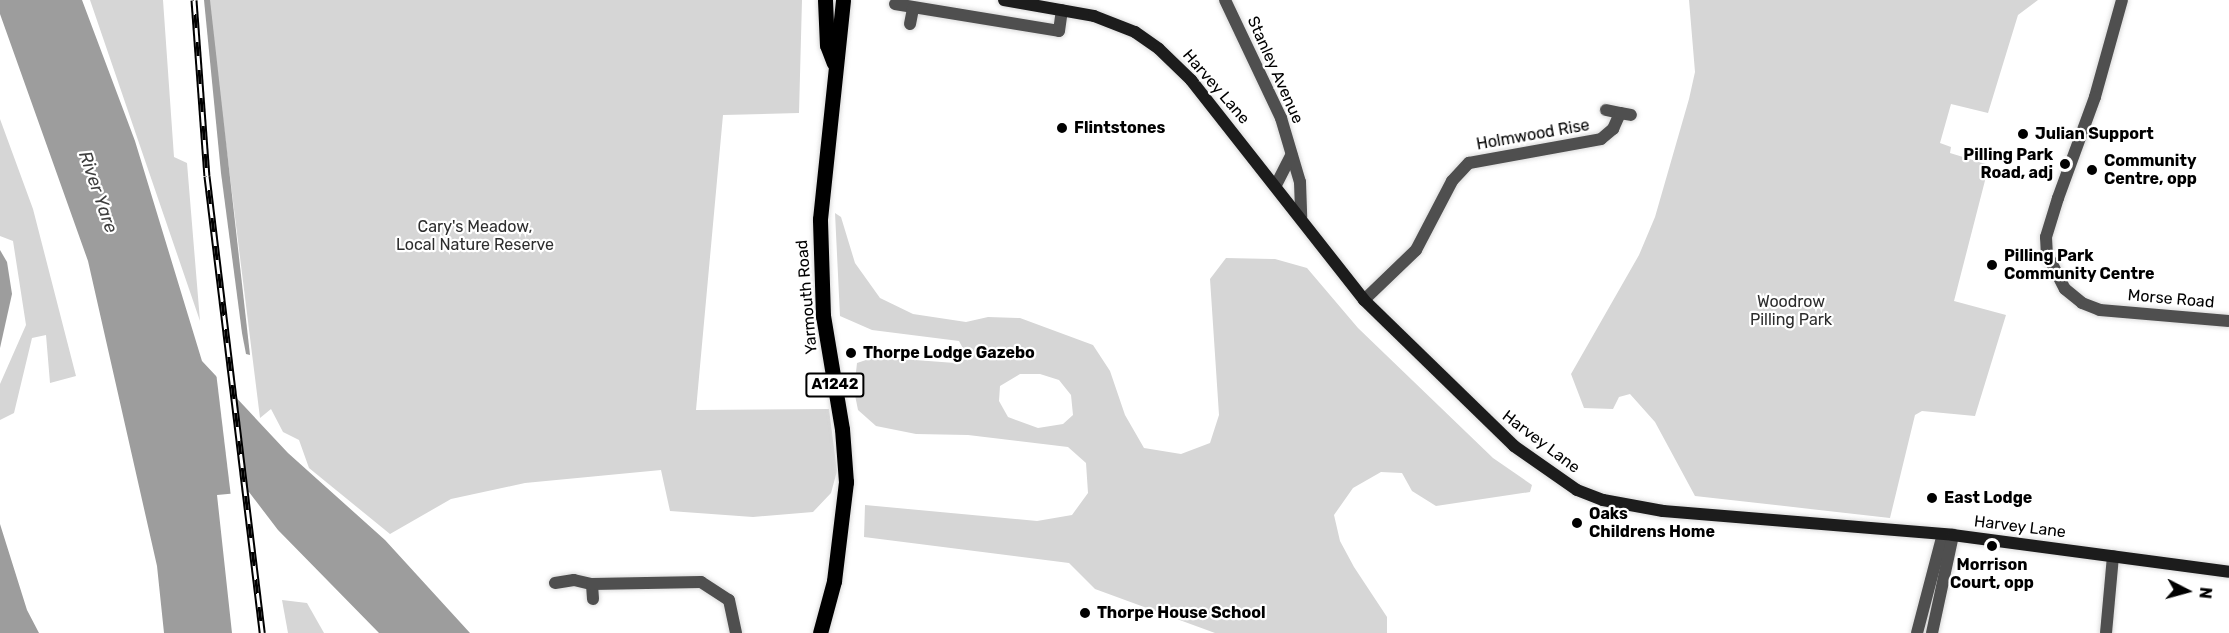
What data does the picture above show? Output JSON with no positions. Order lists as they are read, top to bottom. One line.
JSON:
{"streets":{"main road":["Yarmouth Road","A1242"],"street":["Stanley Avenue","Harvey Lane","Holmwood Rise","Morse Road"]},"crossings":[["Stanley Avenue","Harvey Lane"],["Harvey Lane","Holmwood Rise"]],"water":["River Yare"],"parks":["Cary's Meadow, Local Nature Reserve","Woodrow Pilling Park"],"places":["Flintstones","Julian Support","Pilling Park Road, adj","Community Centre, opp","Pilling Park Community Centre","Thorpe Lodge Gazebo","East Lodge","Oaks Childrens Home","Morrison Court, opp","Thorpe House School"],"north":"right"}
